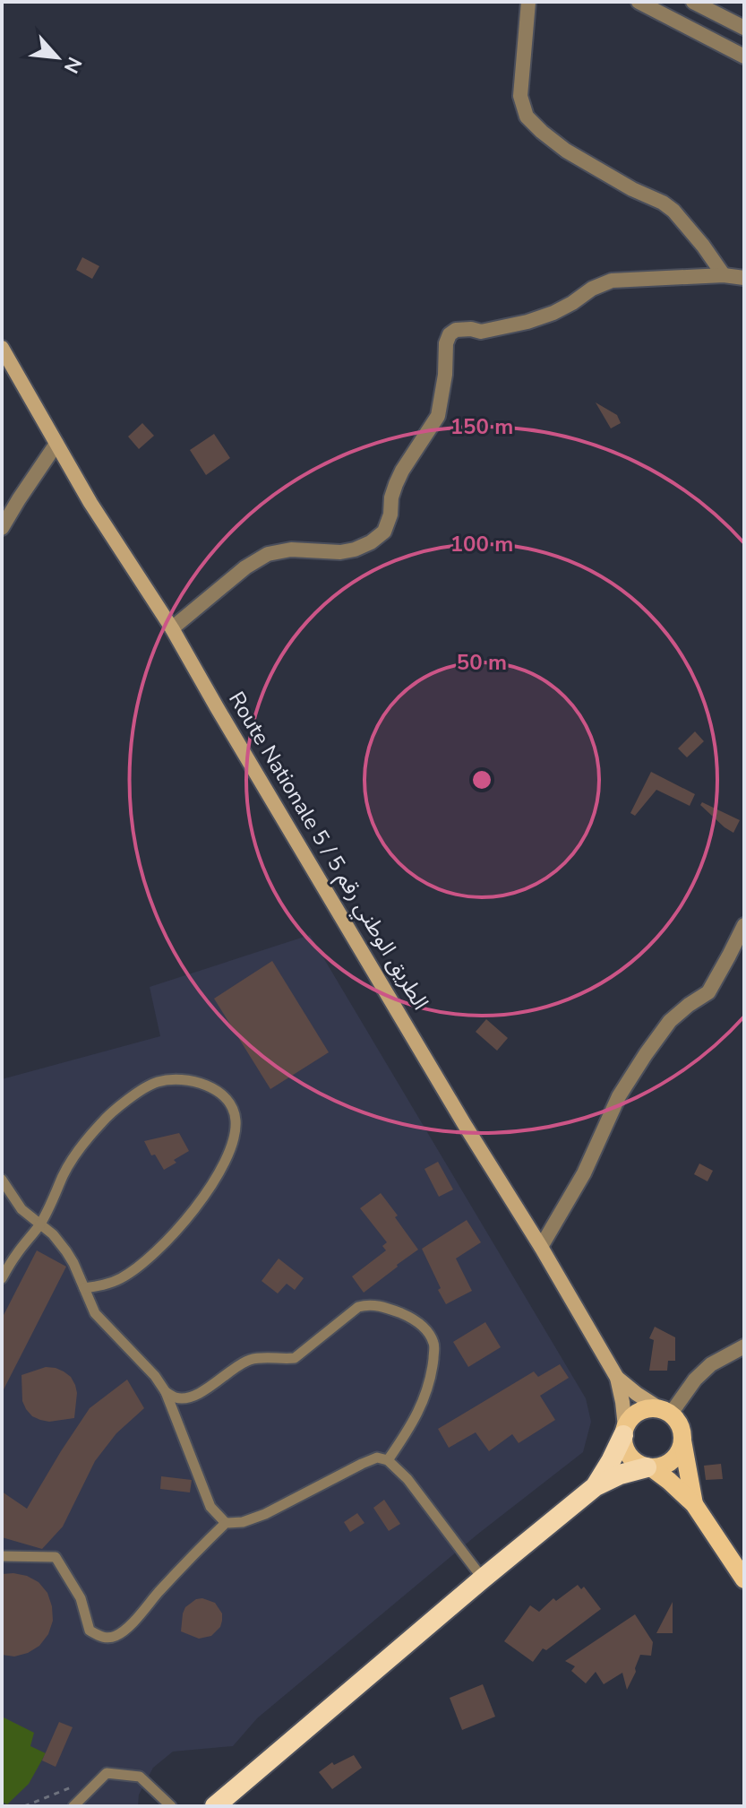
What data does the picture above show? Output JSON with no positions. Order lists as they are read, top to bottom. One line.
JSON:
{"streets":{"main road":["Route Nationale 5 / الطريق الوطني رقم 5"]},"north":"bottom right","rings":["150 m","100 m","50 m"]}
